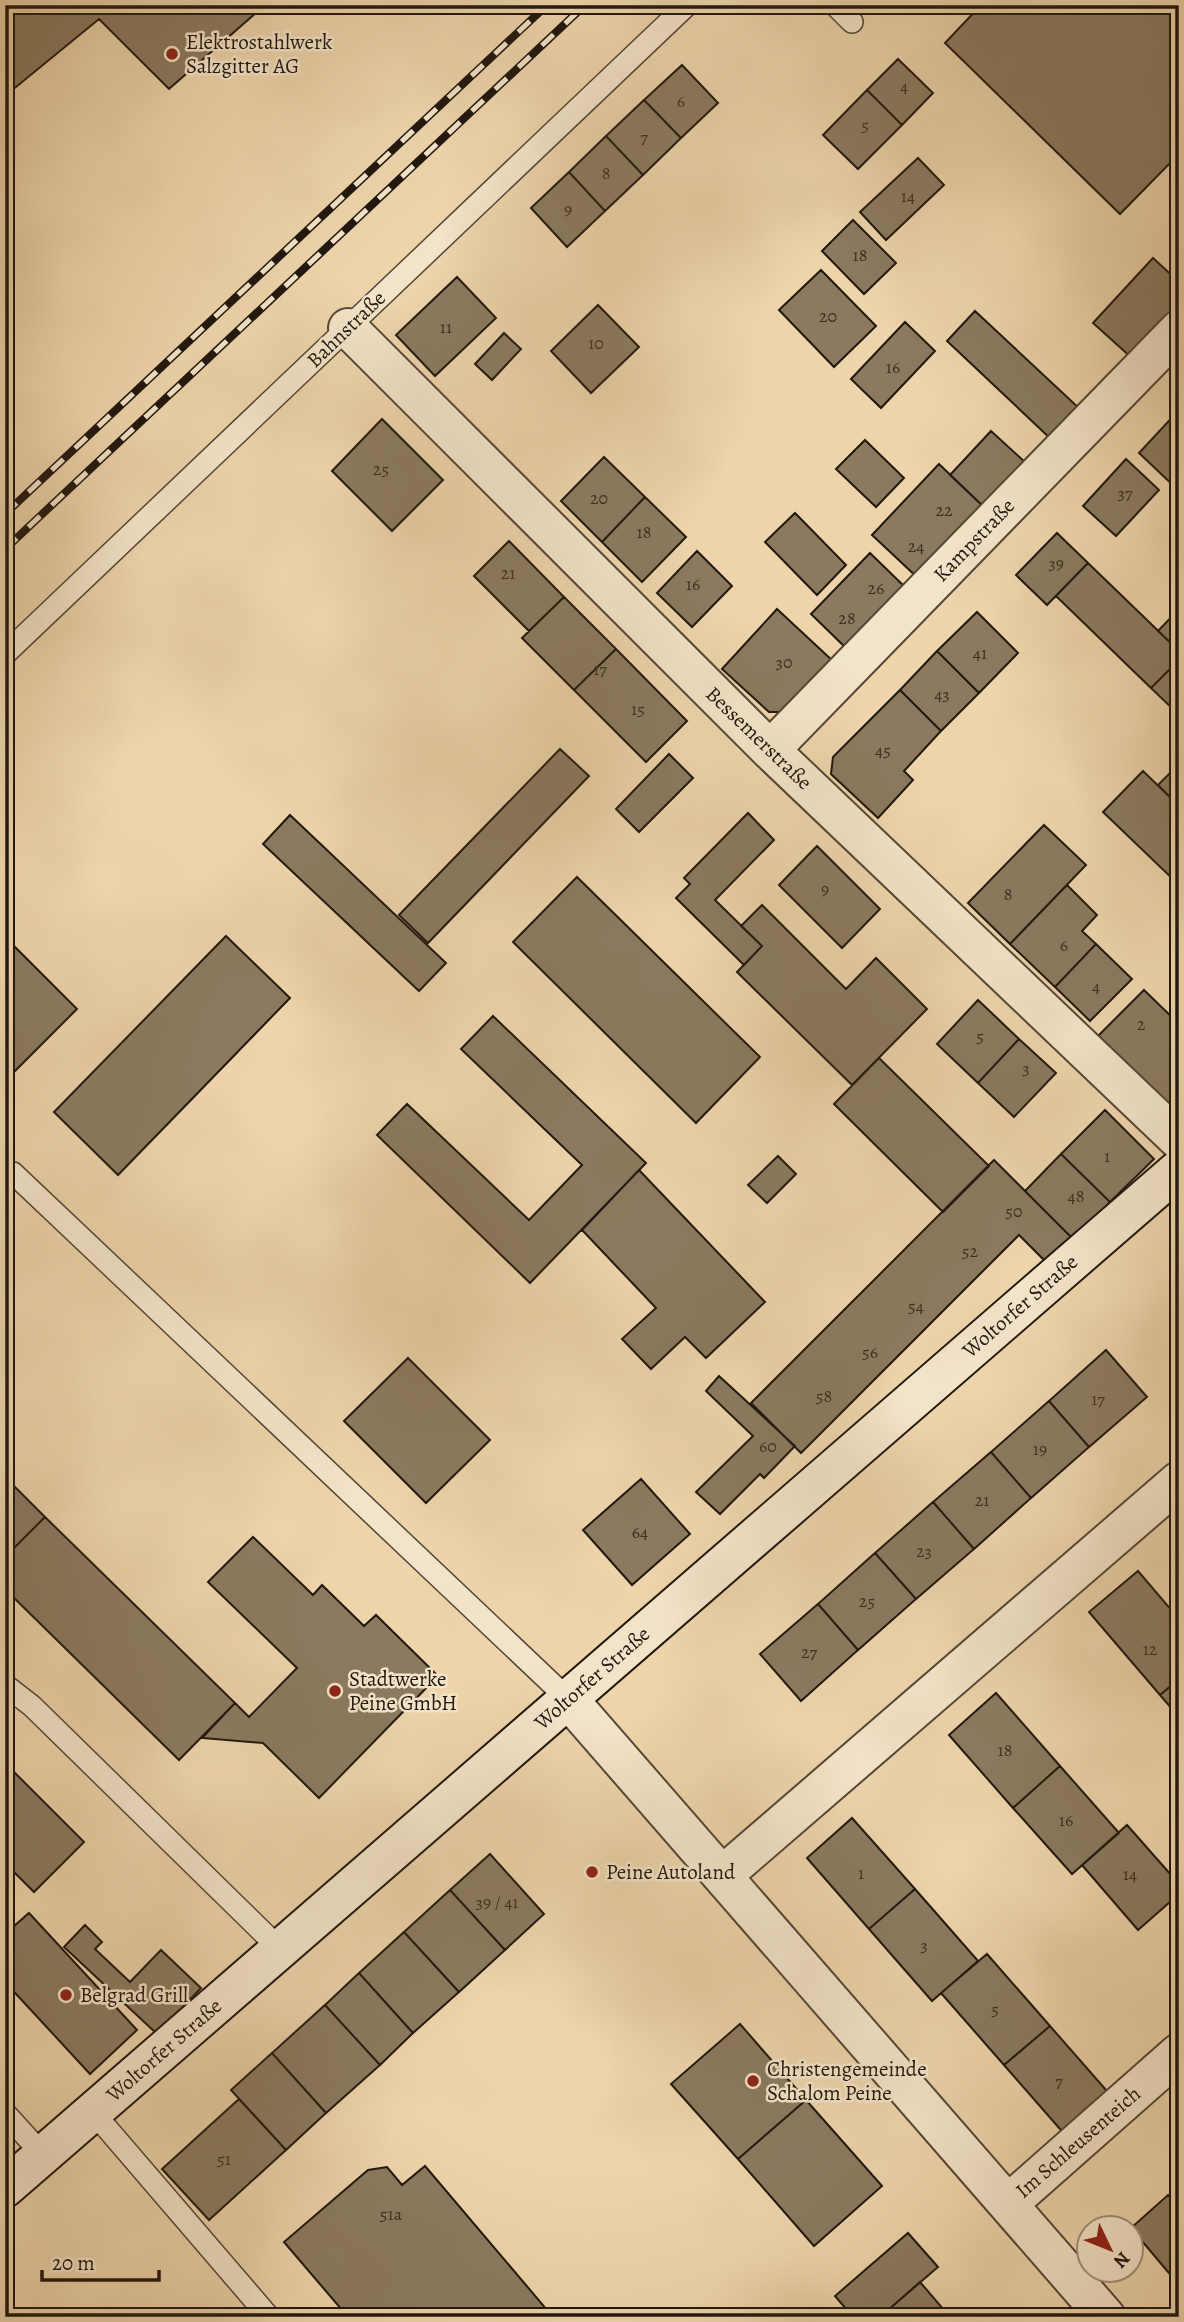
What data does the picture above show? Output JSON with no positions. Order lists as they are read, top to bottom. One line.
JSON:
{"streets":{"street":["Kampstraße","Bessemerstraße","Woltorfer Straße","Im Schleusenteich"],"lane":["Bahnstraße"]},"crossings":[["Bahnstraße","Bessemerstraße"],["Kampstraße","Bessemerstraße"]],"places":["Elektrostahlwerk Salzgitter AG","Stadtwerke Peine GmbH","Peine Autoland","Belgrad Grill","Christengemeinde Schalom Peine"],"house_numbers":["4","6","5","7","8","14","9","18","20","11","10","16","25","37","20","22","18","24","39","21","16","26","28","41","30","17","43","15","45","9","8","6","4","2","5","3","1","48","50","52","54","56","58","17","60","19","21","64","23","25","12","27","18","16","1","14","39 / 41","3","5","7","51","51a"],"scale_bar":"20 m","north":"bottom right"}
